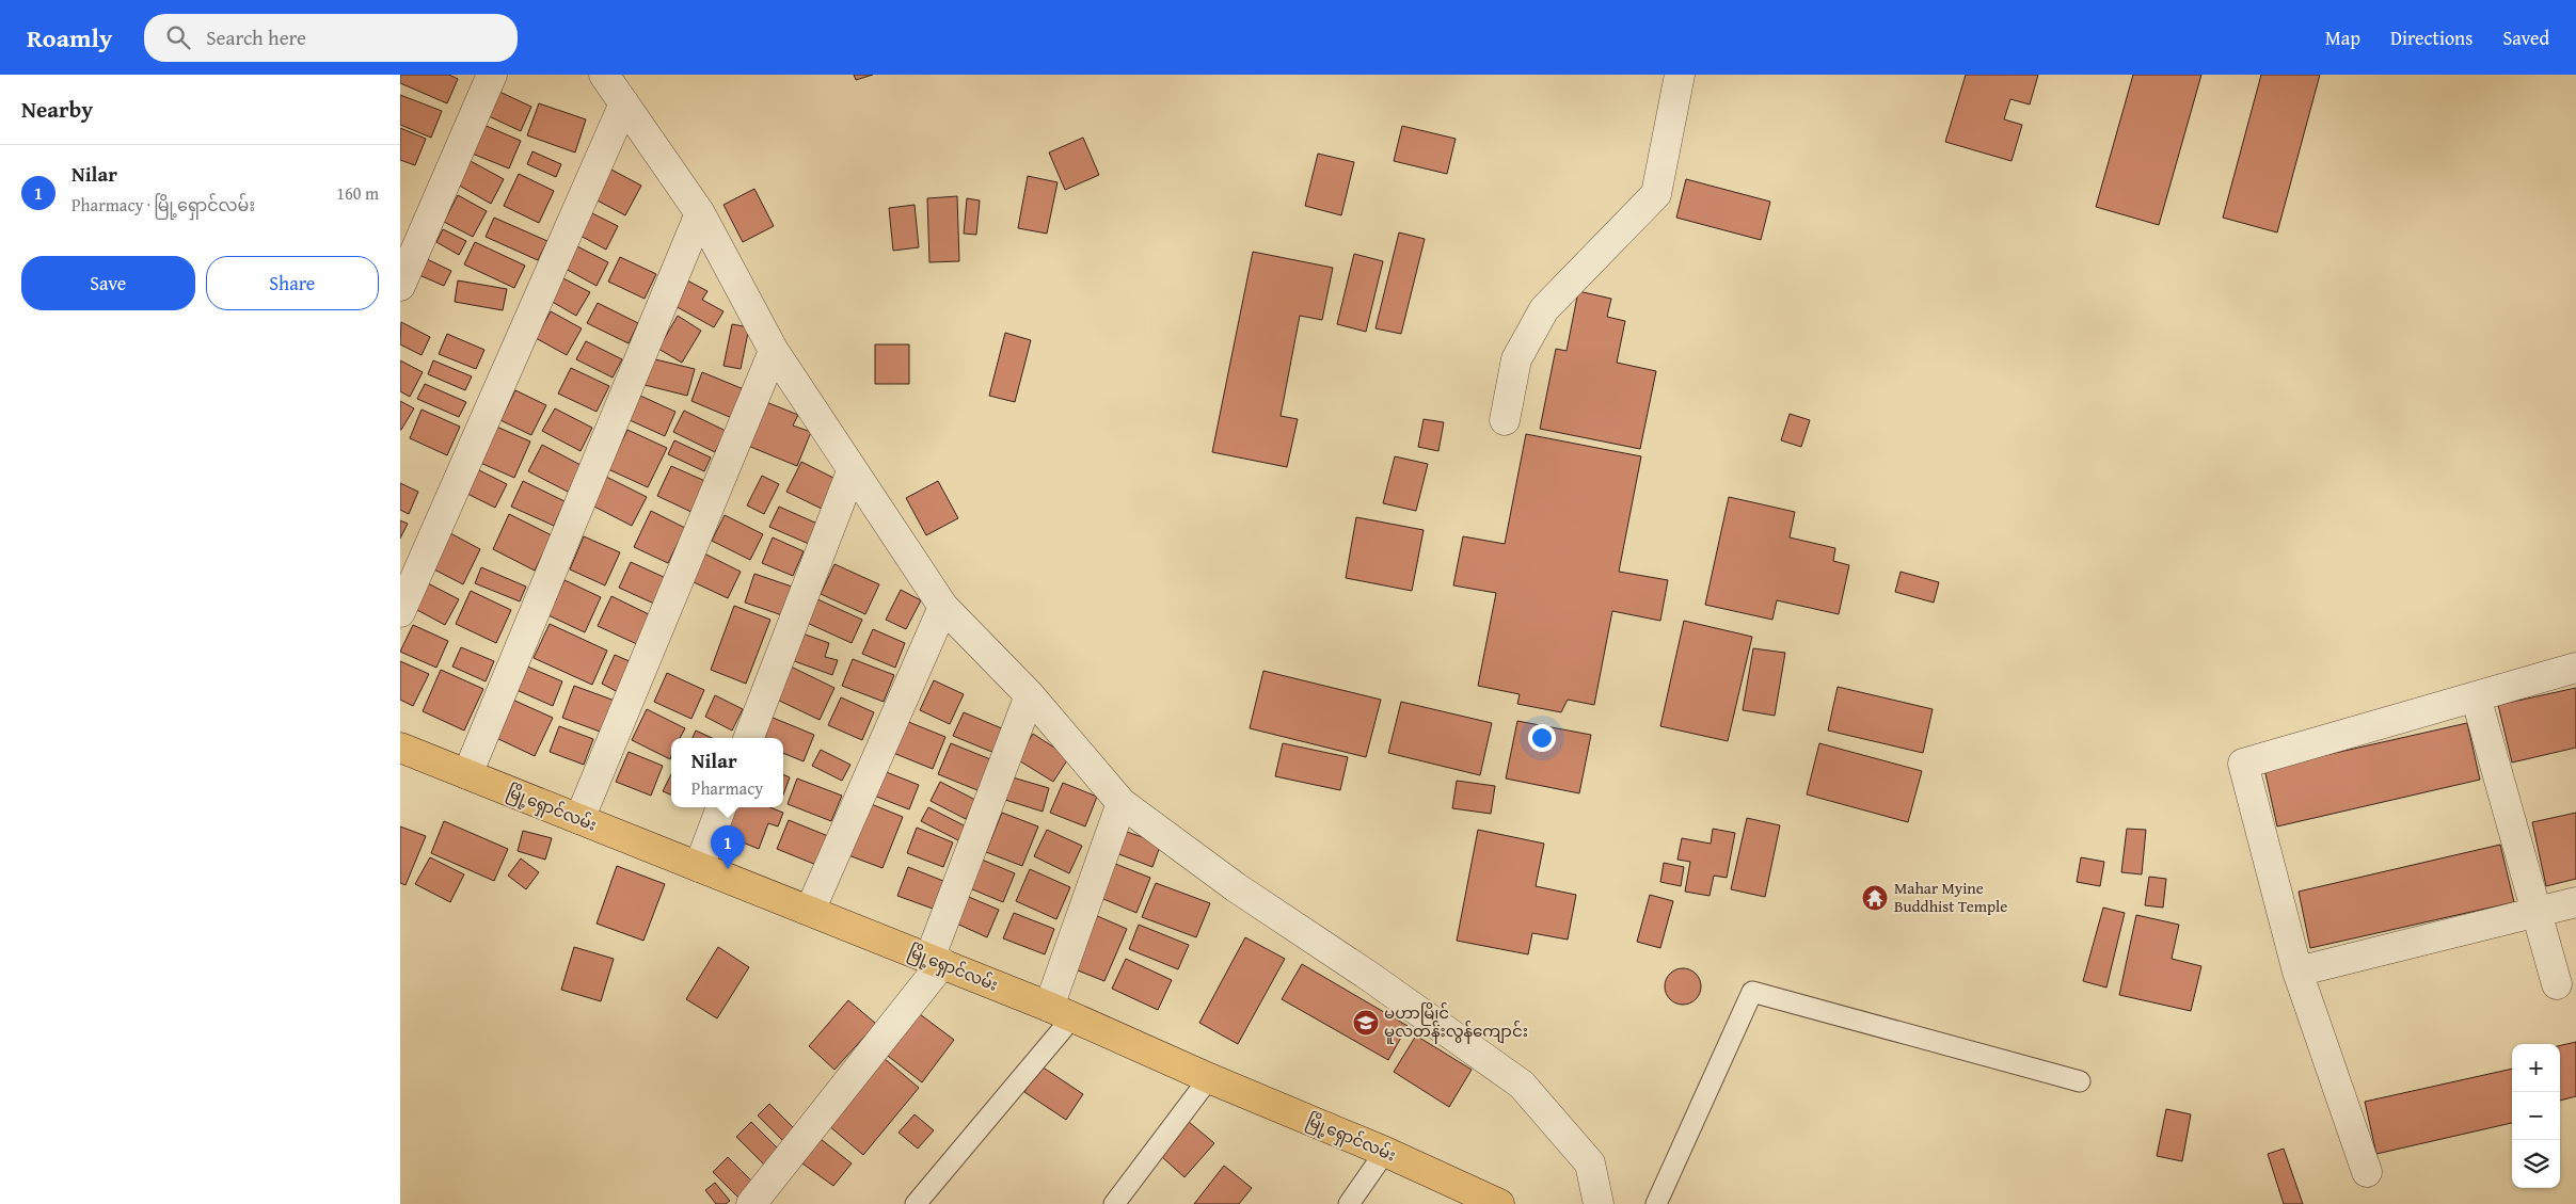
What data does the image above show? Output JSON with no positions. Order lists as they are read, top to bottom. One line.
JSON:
{"streets":{"highway":["မြို့ရှောင်လမ်း"]},"places":{"temple":["Mahar Myine Buddhist Temple"],"school or university":["မဟာမြိုင် မူလတန်းလွန်ကျောင်း"]},"page":{"header":"Roamly","search":"Search here","nav":["Map","Directions","Saved"],"heading":"Nearby","list":[{"mark":"1","name":"Nilar","note":"Pharmacy · မြို့ရှောင်လမ်း","value":"160 m"}],"buttons":["Save","Share"],"popup":["Nilar","Pharmacy"],"pins":"1","map_buttons":["+","−"]}}
